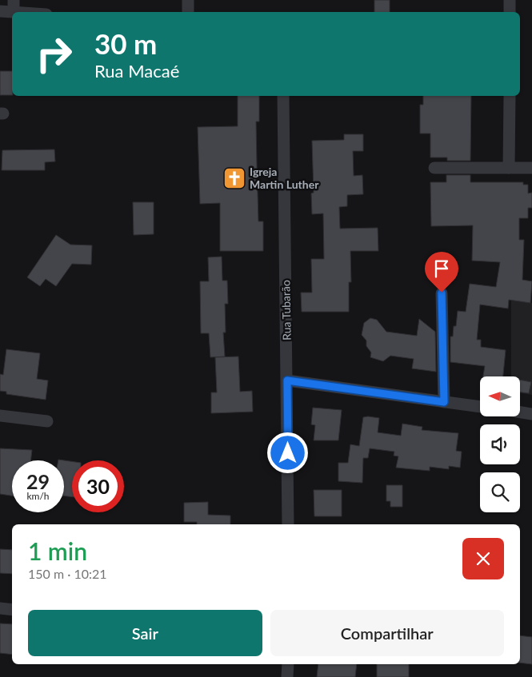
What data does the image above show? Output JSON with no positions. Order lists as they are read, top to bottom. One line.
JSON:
{"streets":{"street":["Rua Tubarão"]},"places":{"church":["Igreja Martin Luther"]},"north":"left","page":{"turn":["30 m","Rua Macaé"],"speed":"29 km/h","limit":"30","heading":["1 min","150 m · 10:21"],"buttons":["Sair","Compartilhar"]}}
